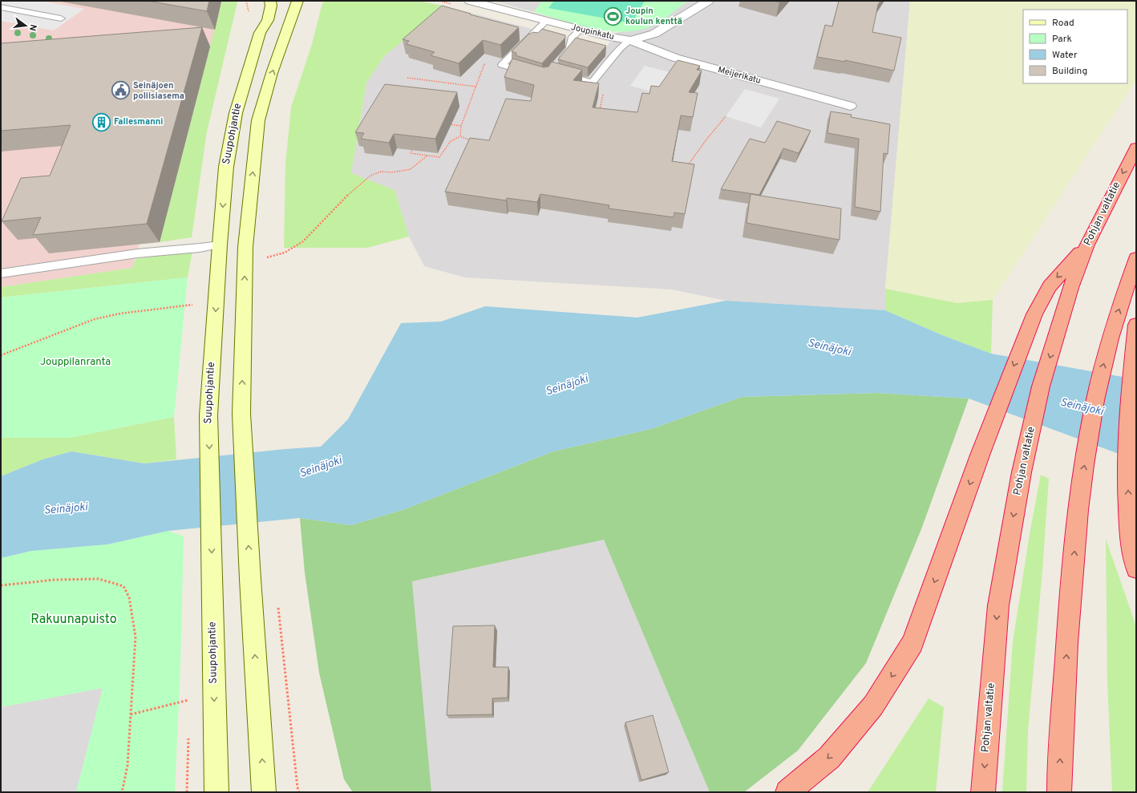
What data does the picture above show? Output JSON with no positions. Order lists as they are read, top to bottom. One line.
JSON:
{"streets":{"highway":["Pohjan valtatie"],"main road":["Suupohjantie"],"street":["Joupinkatu","Meijerikatu"]},"crossings":[["Joupinkatu","Meijerikatu"]],"water":["Seinäjoki"],"parks":["Jouppilanranta","Rakuunapuisto"],"places":{"sports":["Joupin koulun kenttä"],"public building":["Seinäjoen poliisiasema"],"building":["Fallesmanni"]},"legend":["Road","Park","Water","Building"],"north":"right"}
